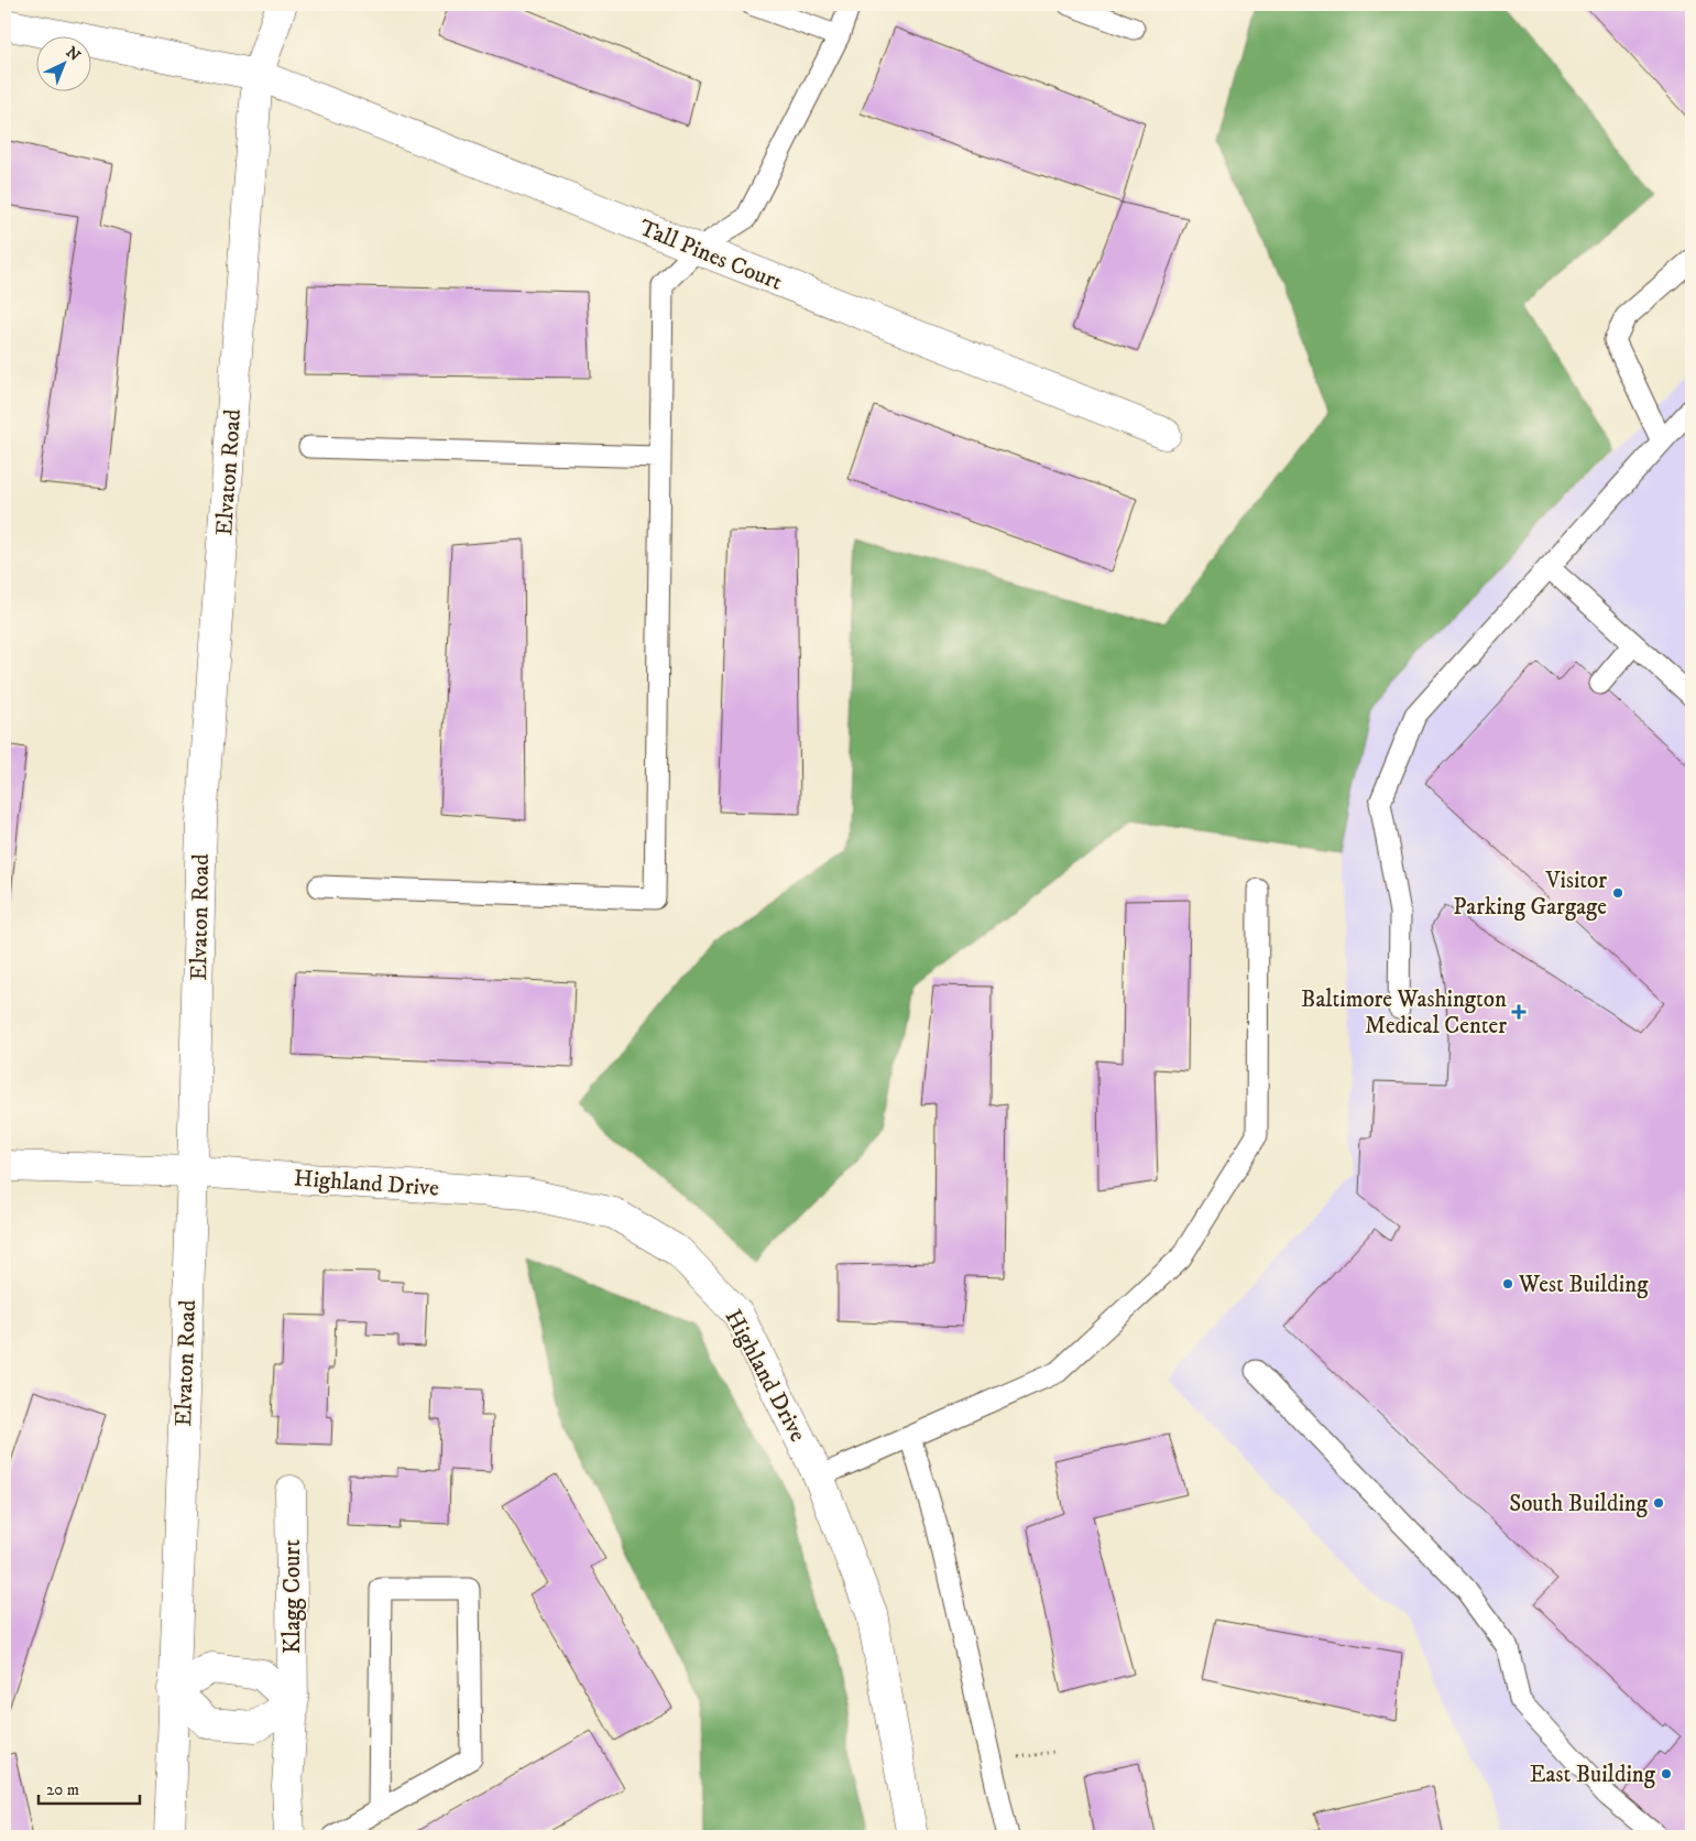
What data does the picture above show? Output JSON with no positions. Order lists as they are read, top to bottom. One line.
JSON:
{"streets":{"street":["Tall Pines Court","Elvaton Road","Highland Drive","Klagg Court"]},"crossings":[["Tall Pines Court","Elvaton Road"],["Elvaton Road","Highland Drive"]],"places":{"other":["Visitor Parking Gargage","West Building","South Building","East Building"],"health":["Baltimore Washington Medical Center"]},"scale_bar":"20 m","north":"top right"}
